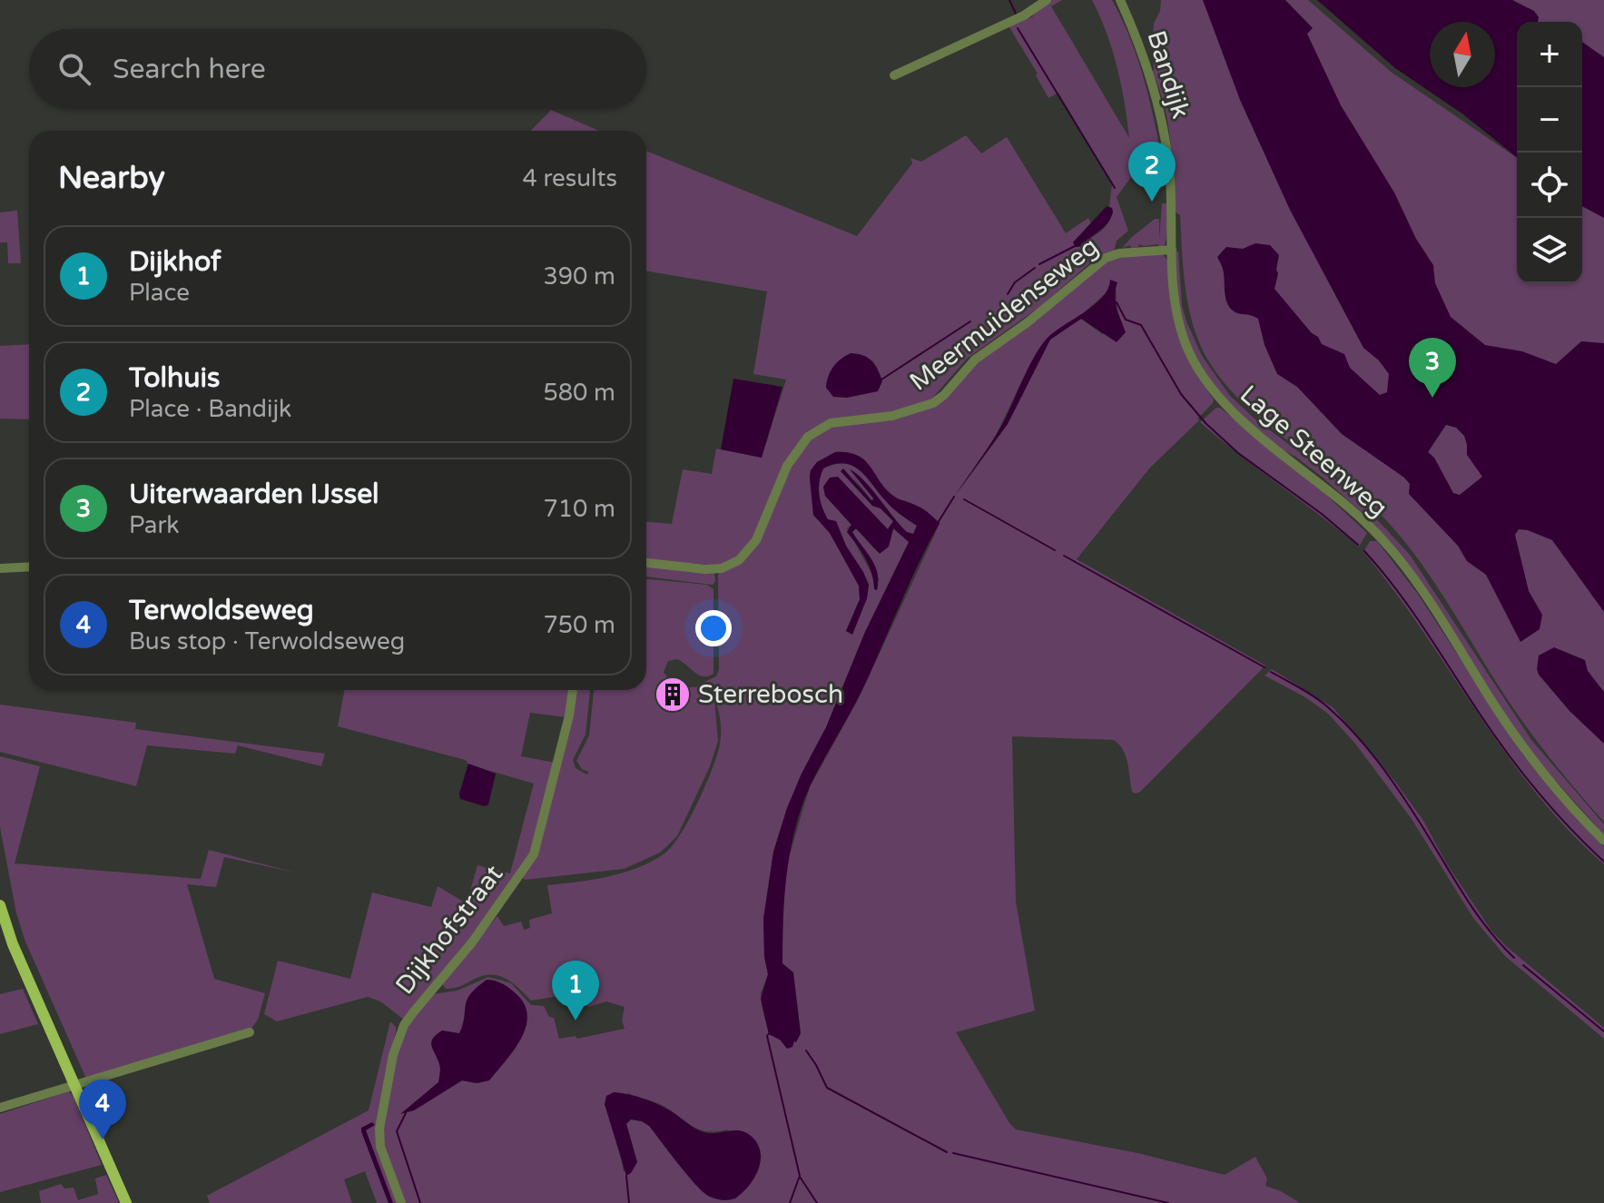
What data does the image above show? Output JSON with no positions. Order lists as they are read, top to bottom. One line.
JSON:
{"streets":{"street":["Bandijk","Meermuidenseweg","Lage Steenweg","Dijkhofstraat"]},"crossings":[["Bandijk","Meermuidenseweg"],["Bandijk","Lage Steenweg"],["Meermuidenseweg","Lage Steenweg"]],"places":{"building":["Sterrebosch"]},"north":"top","page":{"map_buttons":["+","−"],"search":"Search here","heading":["Nearby","4 results"],"pins":["2","3","1","4"],"list":[{"mark":"1","name":"Dijkhof","note":"Place","value":"390 m"},{"mark":"2","name":"Tolhuis","note":"Place · Bandijk","value":"580 m"},{"mark":"3","name":"Uiterwaarden IJssel","note":"Park","value":"710 m"},{"mark":"4","name":"Terwoldseweg","note":"Bus stop · Terwoldseweg","value":"750 m"}]}}
